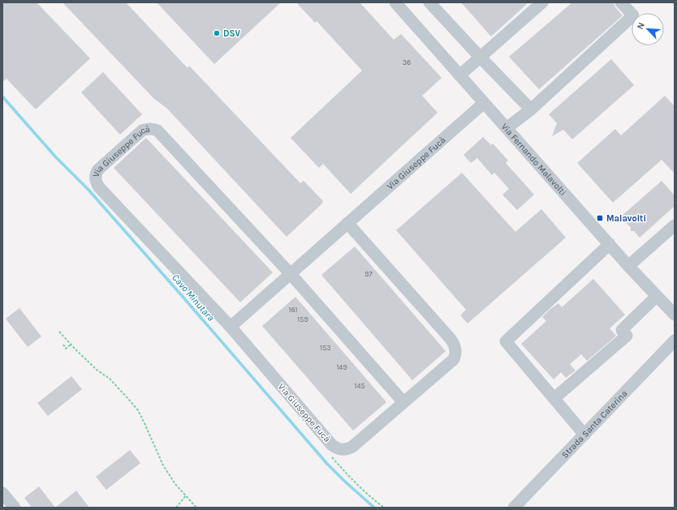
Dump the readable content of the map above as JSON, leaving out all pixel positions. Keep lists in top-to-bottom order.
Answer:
{
  "streets": {
    "street": ["Via Giuseppe Fucà", "Via Fernando Malavolti", "Strada Santa Caterina"]
  },
  "crossings": [
    ["Via Giuseppe Fucà", "Via Fernando Malavolti"]
  ],
  "water": ["Cavo Minutara"],
  "places": {
    "other": ["DSV"],
    "transit": ["Malavolti"]
  },
  "house_numbers": [
    "36",
    "97",
    "161",
    "159",
    "153",
    "149",
    "145"
  ],
  "north": "top left"
}
